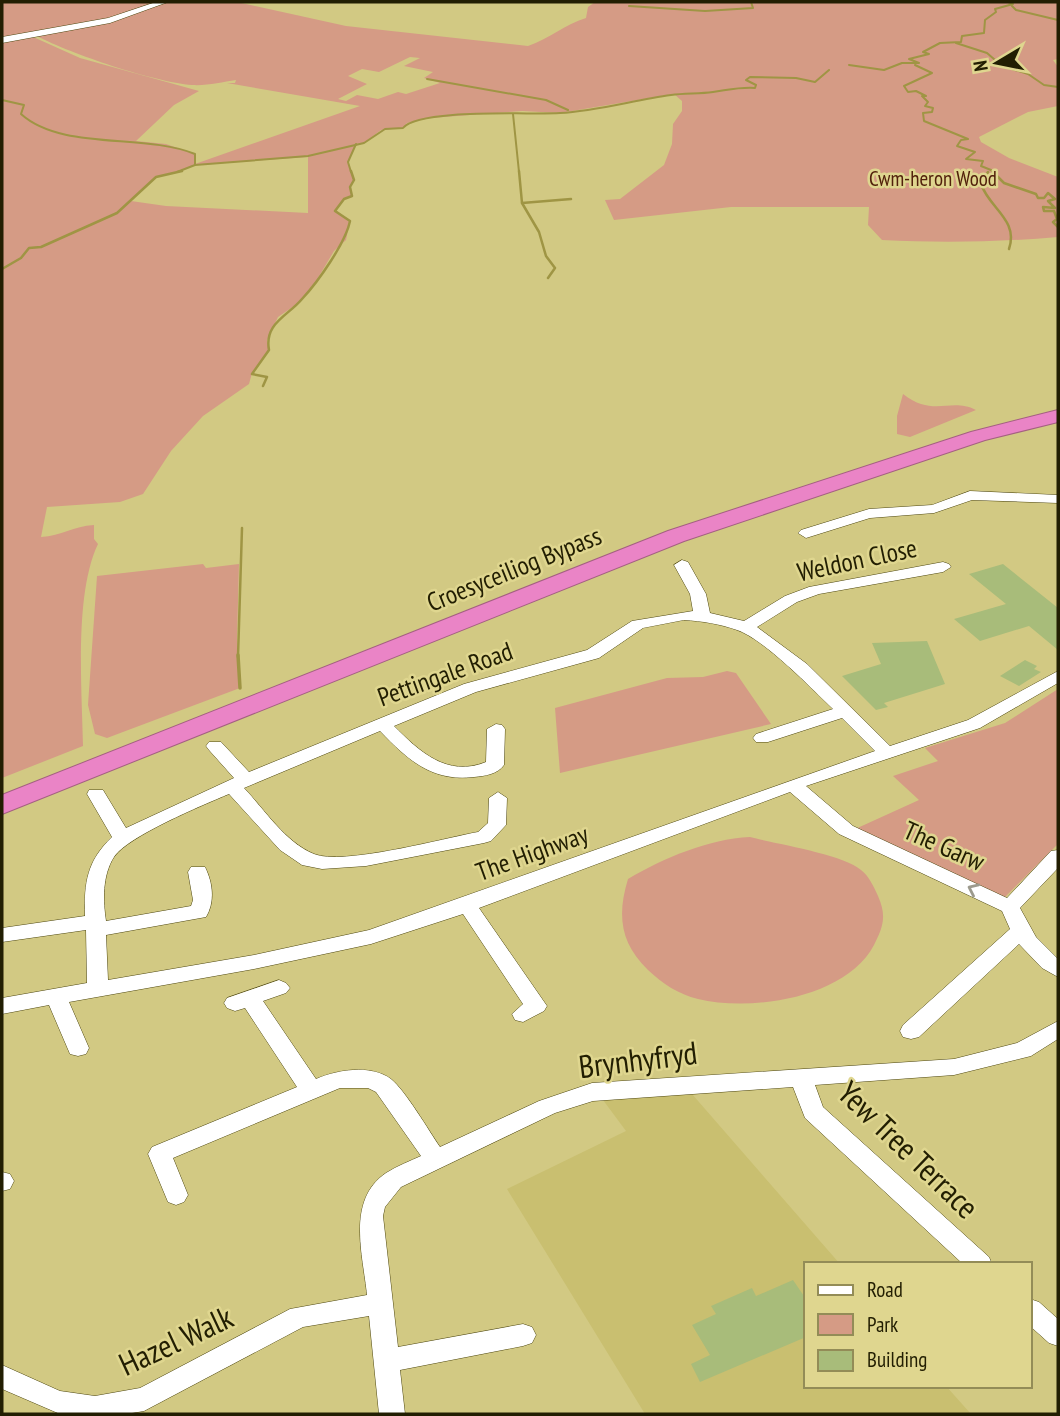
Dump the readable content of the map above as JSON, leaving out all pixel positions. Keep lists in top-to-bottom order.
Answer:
{
  "streets": {
    "highway": ["Croesyceiliog Bypass"],
    "street": [
      "Weldon Close",
      "Pettingale Road",
      "The Garw",
      "The Highway",
      "Brynhyfryd",
      "Yew Tree Terrace",
      "Hazel Walk"
    ]
  },
  "crossings": [
    ["Weldon Close", "Pettingale Road"],
    ["Pettingale Road", "The Highway"],
    ["The Garw", "The Highway"],
    ["Brynhyfryd", "Yew Tree Terrace"],
    ["Brynhyfryd", "Hazel Walk"]
  ],
  "one_way": ["The Garw"],
  "parks": ["Cwm-heron Wood"],
  "legend": ["Road", "Park", "Building"],
  "north": "left"
}
